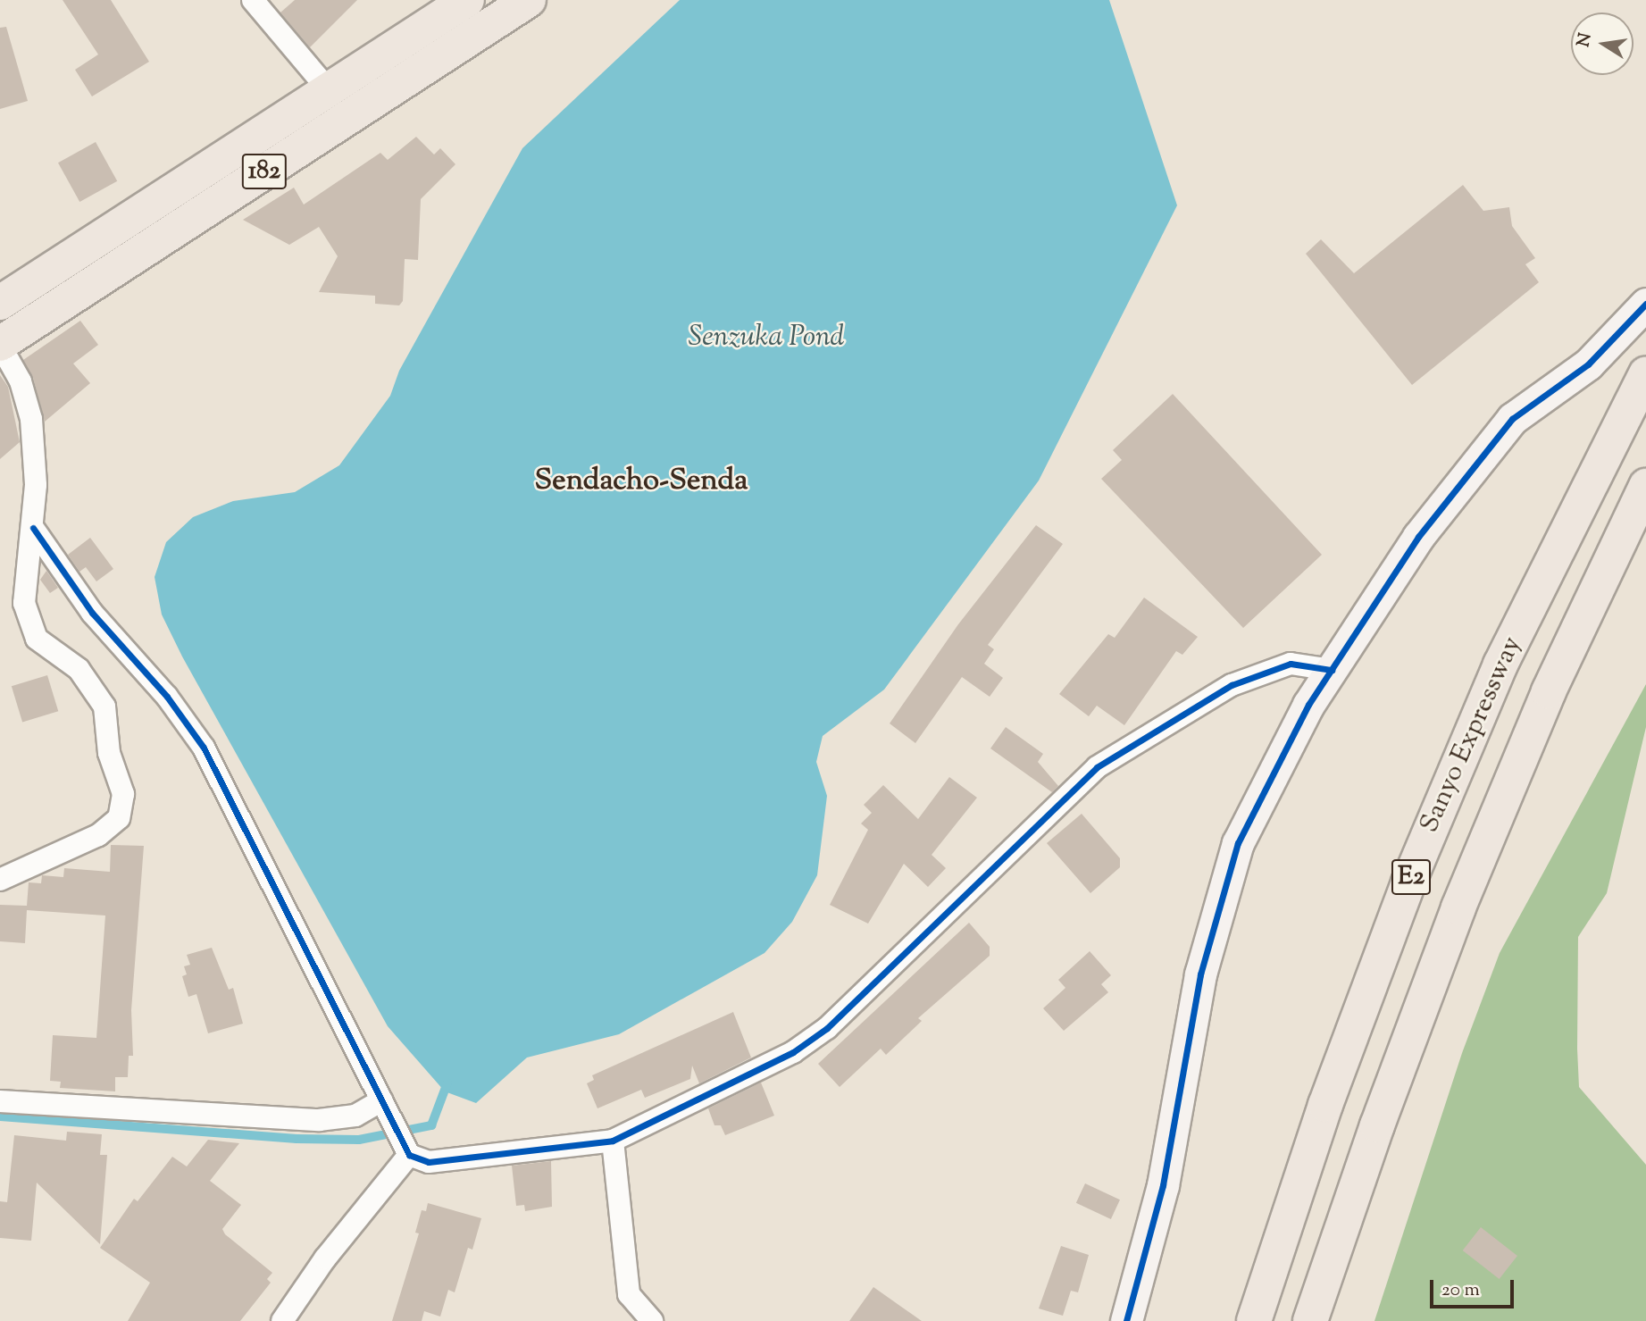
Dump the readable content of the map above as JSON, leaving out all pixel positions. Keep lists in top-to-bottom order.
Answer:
{
  "streets": {
    "highway": ["182", "Sanyo Expressway", "E2"]
  },
  "districts": ["Sendacho-Senda"],
  "water": ["Senzuka Pond"],
  "scale_bar": "20 m",
  "north": "left"
}
